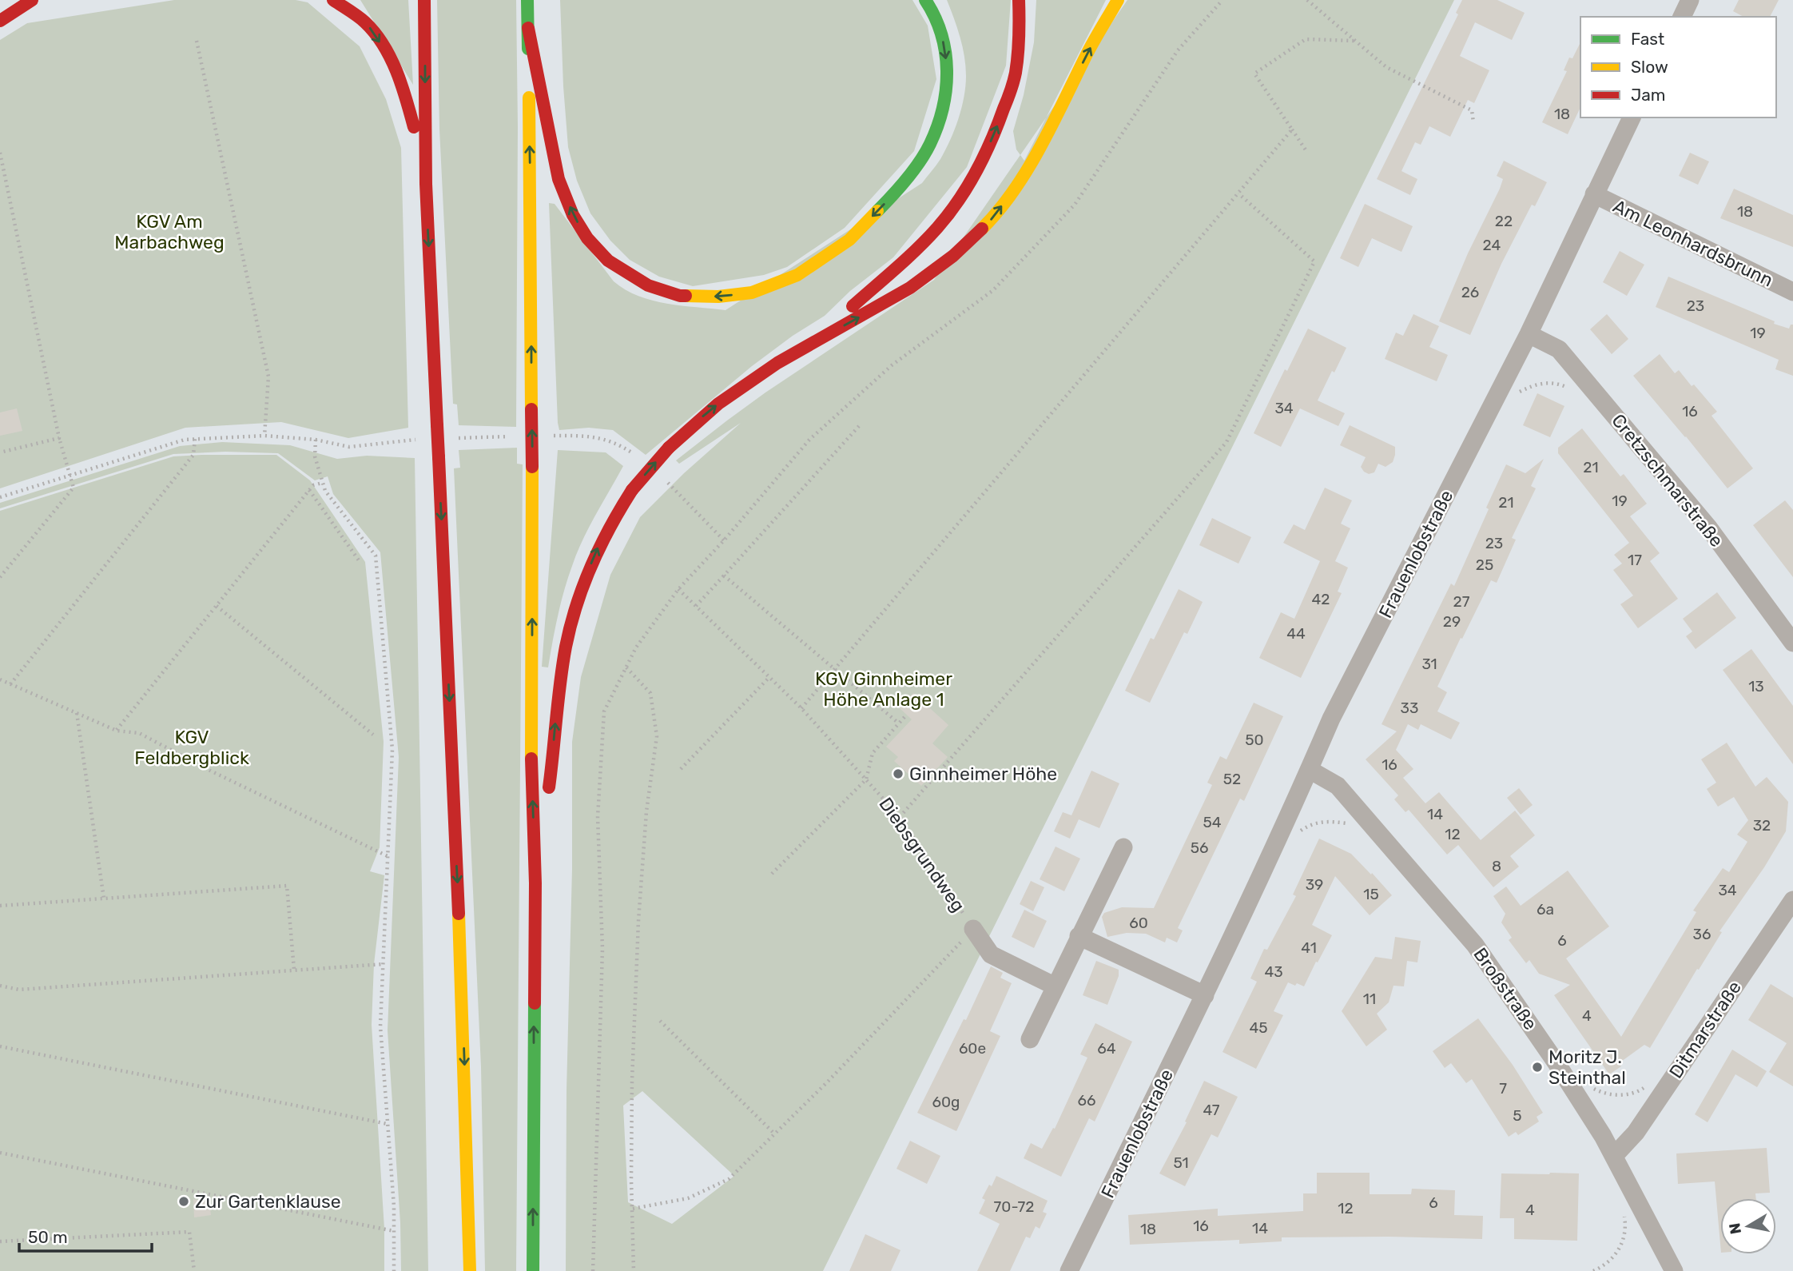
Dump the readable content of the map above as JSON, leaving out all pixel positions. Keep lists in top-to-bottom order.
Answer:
{
  "streets": {
    "street": [
      "Am Leonhardsbrunn",
      "Cretzschmarstraße",
      "Frauenlobstraße",
      "Diebsgrundweg",
      "Broßstraße",
      "Ditmarstraße"
    ]
  },
  "crossings": [
    ["Am Leonhardsbrunn", "Frauenlobstraße"],
    ["Cretzschmarstraße", "Frauenlobstraße"],
    ["Frauenlobstraße", "Broßstraße"],
    ["Broßstraße", "Ditmarstraße"]
  ],
  "parks": ["KGV Am Marbachweg", "KGV Ginnheimer Höhe Anlage 1", "KGV Feldbergblick"],
  "places": ["Ginnheimer Höhe", "Moritz J. Steinthal", "Zur Gartenklause"],
  "house_numbers": [
    "18",
    "18",
    "22",
    "24",
    "26",
    "23",
    "19",
    "34",
    "16",
    "21",
    "19",
    "21",
    "23",
    "17",
    "25",
    "42",
    "27",
    "29",
    "44",
    "31",
    "13",
    "33",
    "50",
    "16",
    "52",
    "14",
    "54",
    "32",
    "12",
    "56",
    "8",
    "39",
    "34",
    "15",
    "6a",
    "60",
    "36",
    "6",
    "41",
    "43",
    "11",
    "4",
    "45",
    "60e",
    "64",
    "7",
    "66",
    "60g",
    "47",
    "5",
    "51",
    "6",
    "70-72",
    "12",
    "4",
    "16",
    "14",
    "18"
  ],
  "legend": ["Fast", "Slow", "Jam"],
  "scale_bar": "50 m",
  "north": "left"
}
